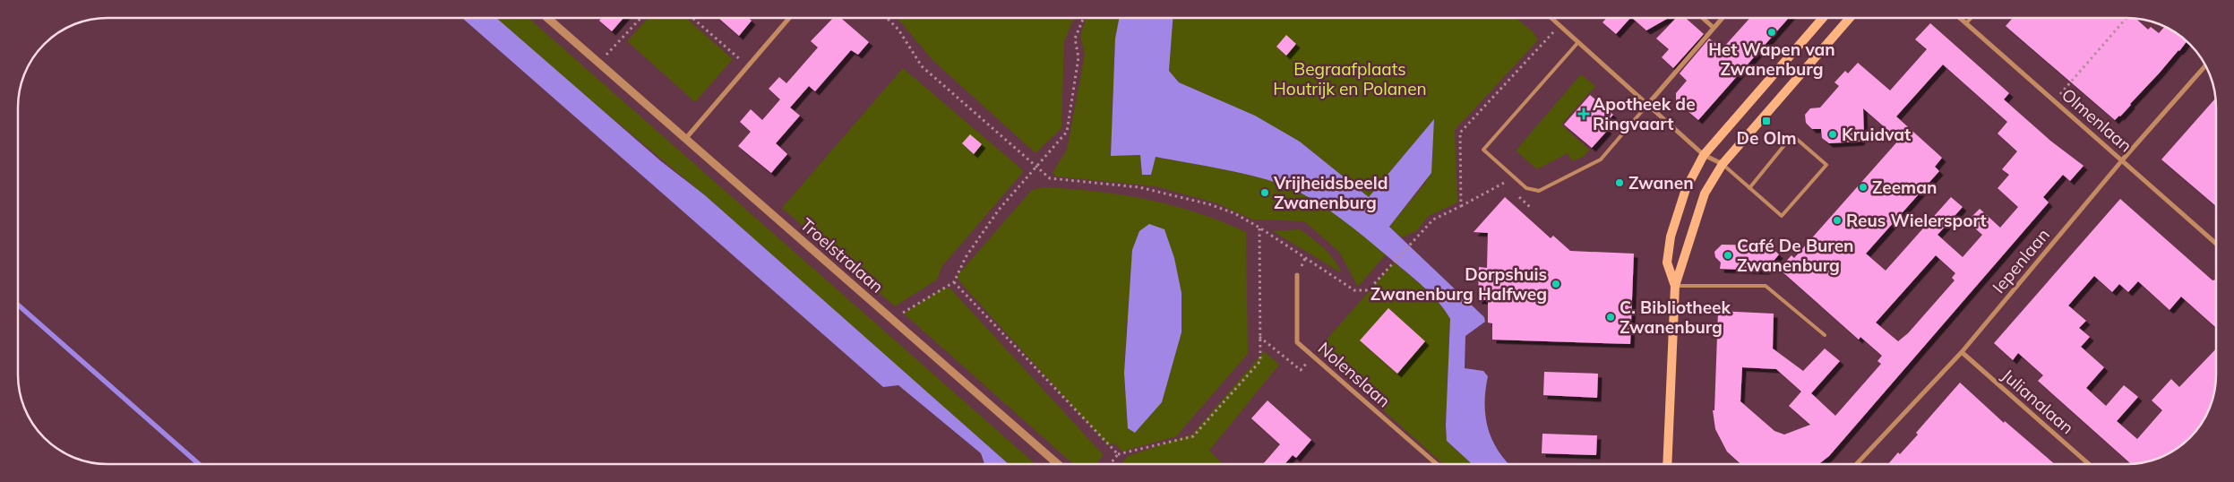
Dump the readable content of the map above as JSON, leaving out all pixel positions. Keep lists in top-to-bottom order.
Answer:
{
  "streets": {
    "street": [
      "Olmenlaan",
      "Troelstralaan",
      "Iepenlaan",
      "Nolenslaan",
      "Julianalaan"
    ]
  },
  "crossings": [
    ["Olmenlaan", "Iepenlaan"],
    ["Iepenlaan", "Julianalaan"]
  ],
  "parks": ["Begraafplaats Houtrijk en Polanen"],
  "places": {
    "other": [
      "Het Wapen van Zwanenburg",
      "Kruidvat",
      "Zwanen",
      "Zeeman",
      "Vrijheidsbeeld Zwanenburg",
      "Reus Wielersport",
      "Café De Buren Zwanenburg",
      "Dorpshuis Zwanenburg Halfweg",
      "C. Bibliotheek Zwanenburg"
    ],
    "health": ["Apotheek de Ringvaart"],
    "transit": ["De Olm"]
  }
}
